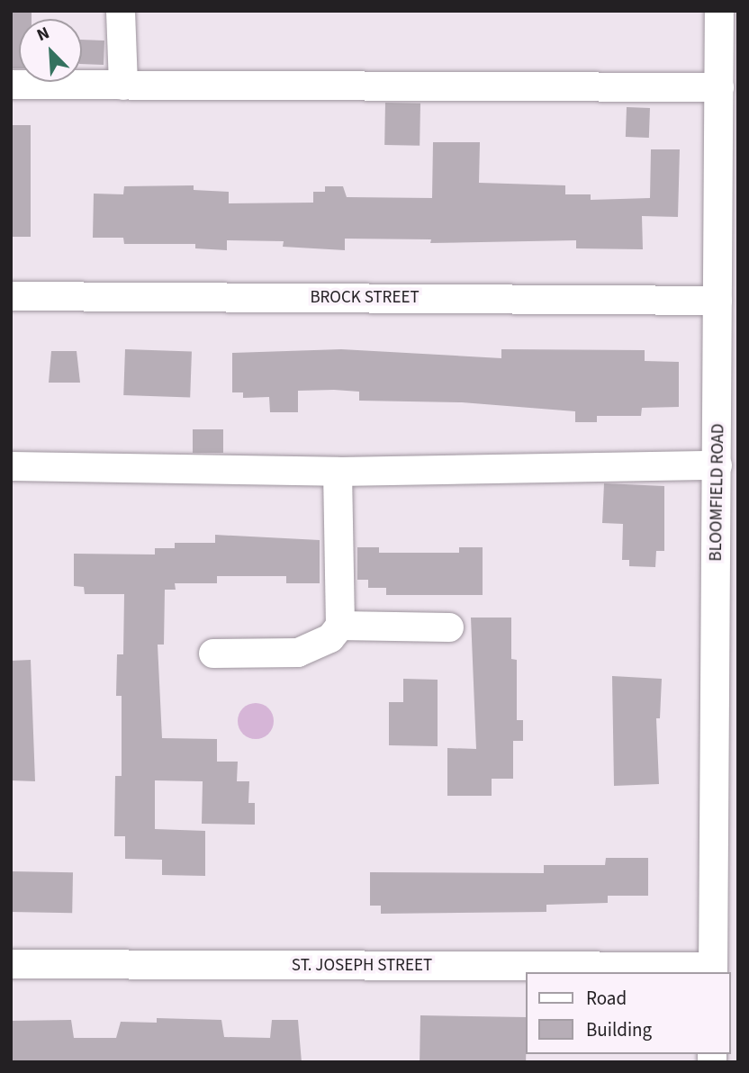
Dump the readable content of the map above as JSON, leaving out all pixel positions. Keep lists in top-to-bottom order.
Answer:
{
  "streets": {
    "street": ["BROCK STREET", "BLOOMFIELD ROAD", "ST. JOSEPH STREET"]
  },
  "crossings": [
    ["BROCK STREET", "BLOOMFIELD ROAD"],
    ["BLOOMFIELD ROAD", "ST. JOSEPH STREET"]
  ],
  "legend": ["Road", "Building"],
  "north": "top left"
}
